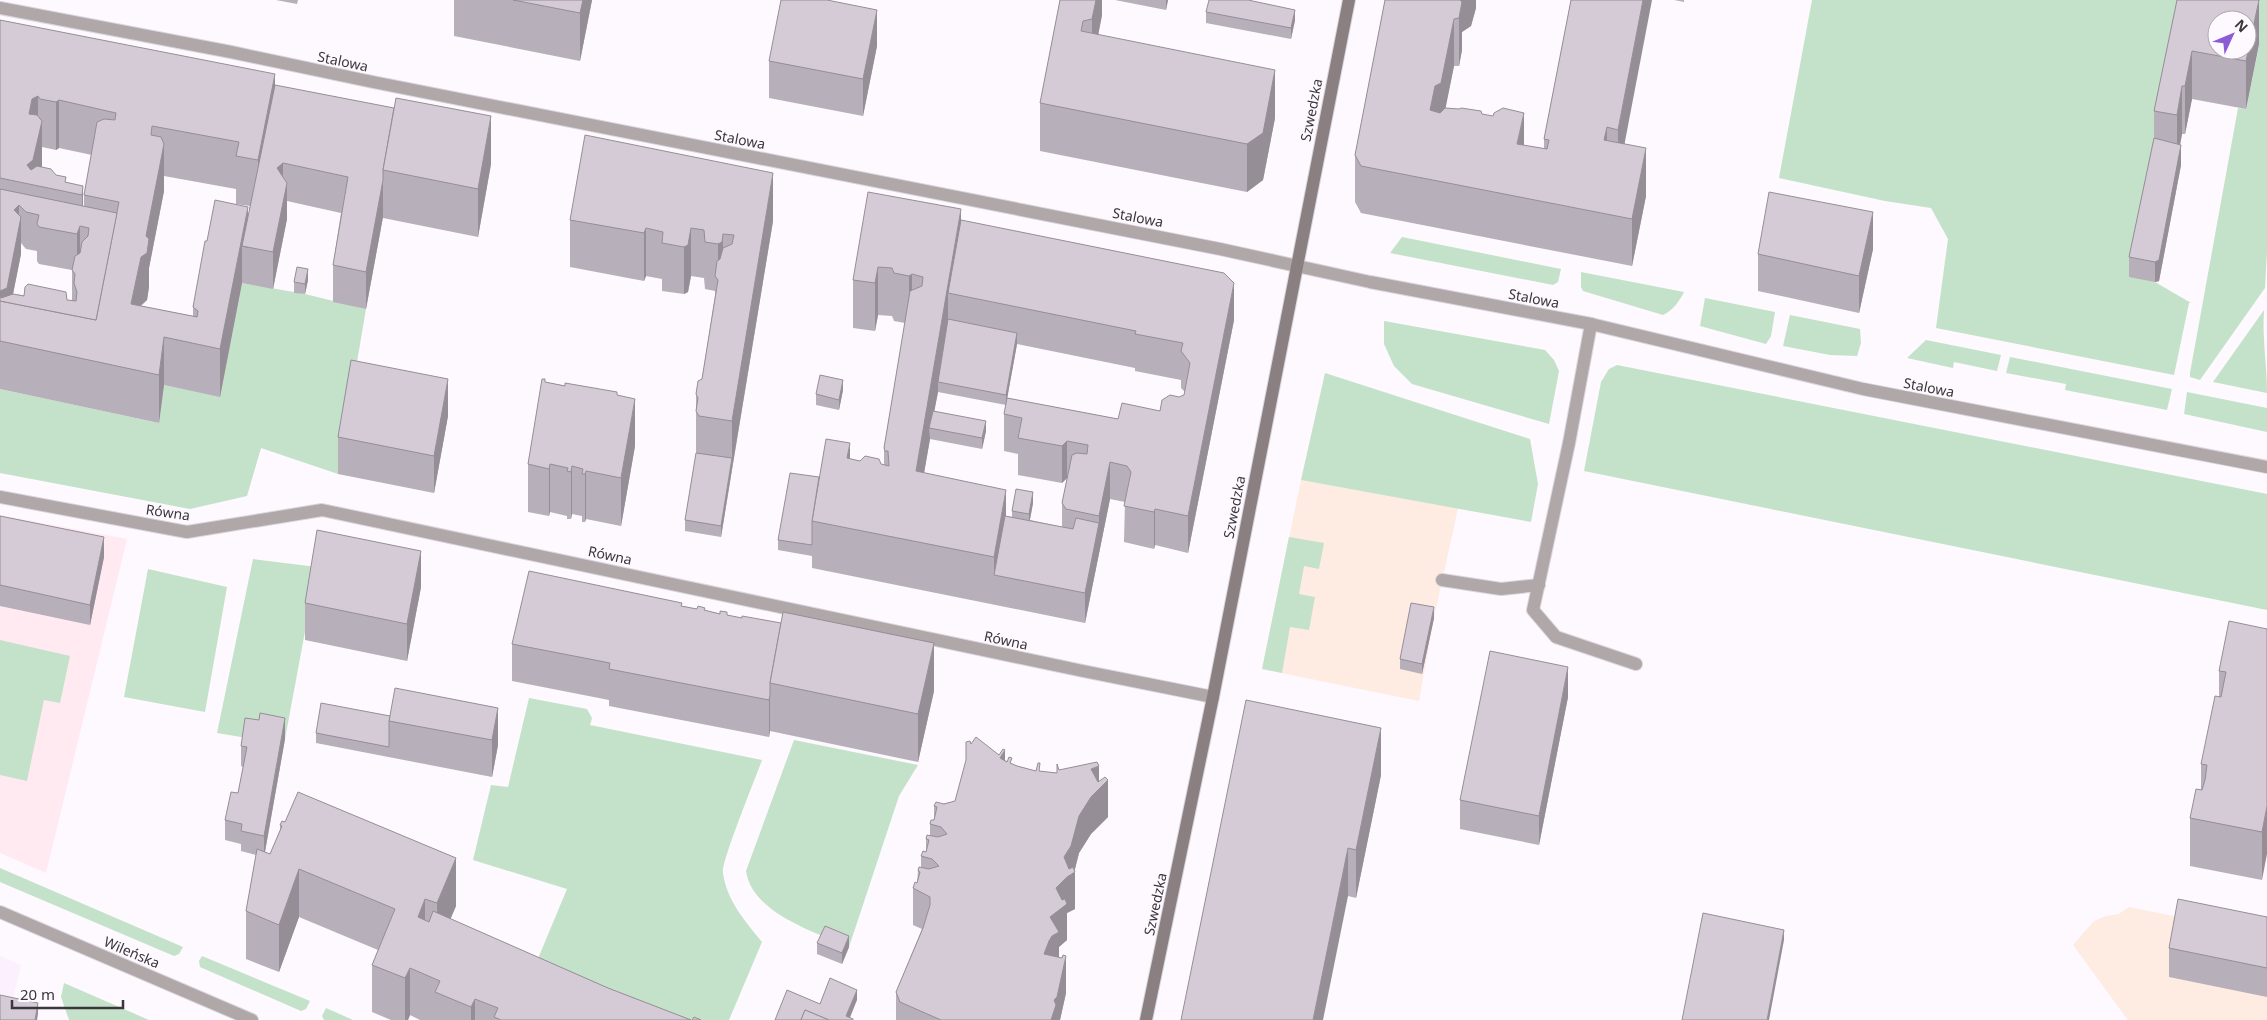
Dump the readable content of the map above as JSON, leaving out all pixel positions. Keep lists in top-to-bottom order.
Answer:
{
  "streets": {
    "street": [
      "Stalowa",
      "Szwedzka",
      "Równa",
      "Wileńska"
    ]
  },
  "crossings": [
    ["Stalowa", "Szwedzka"],
    ["Szwedzka", "Równa"]
  ],
  "scale_bar": "20 m",
  "north": "top right"
}
